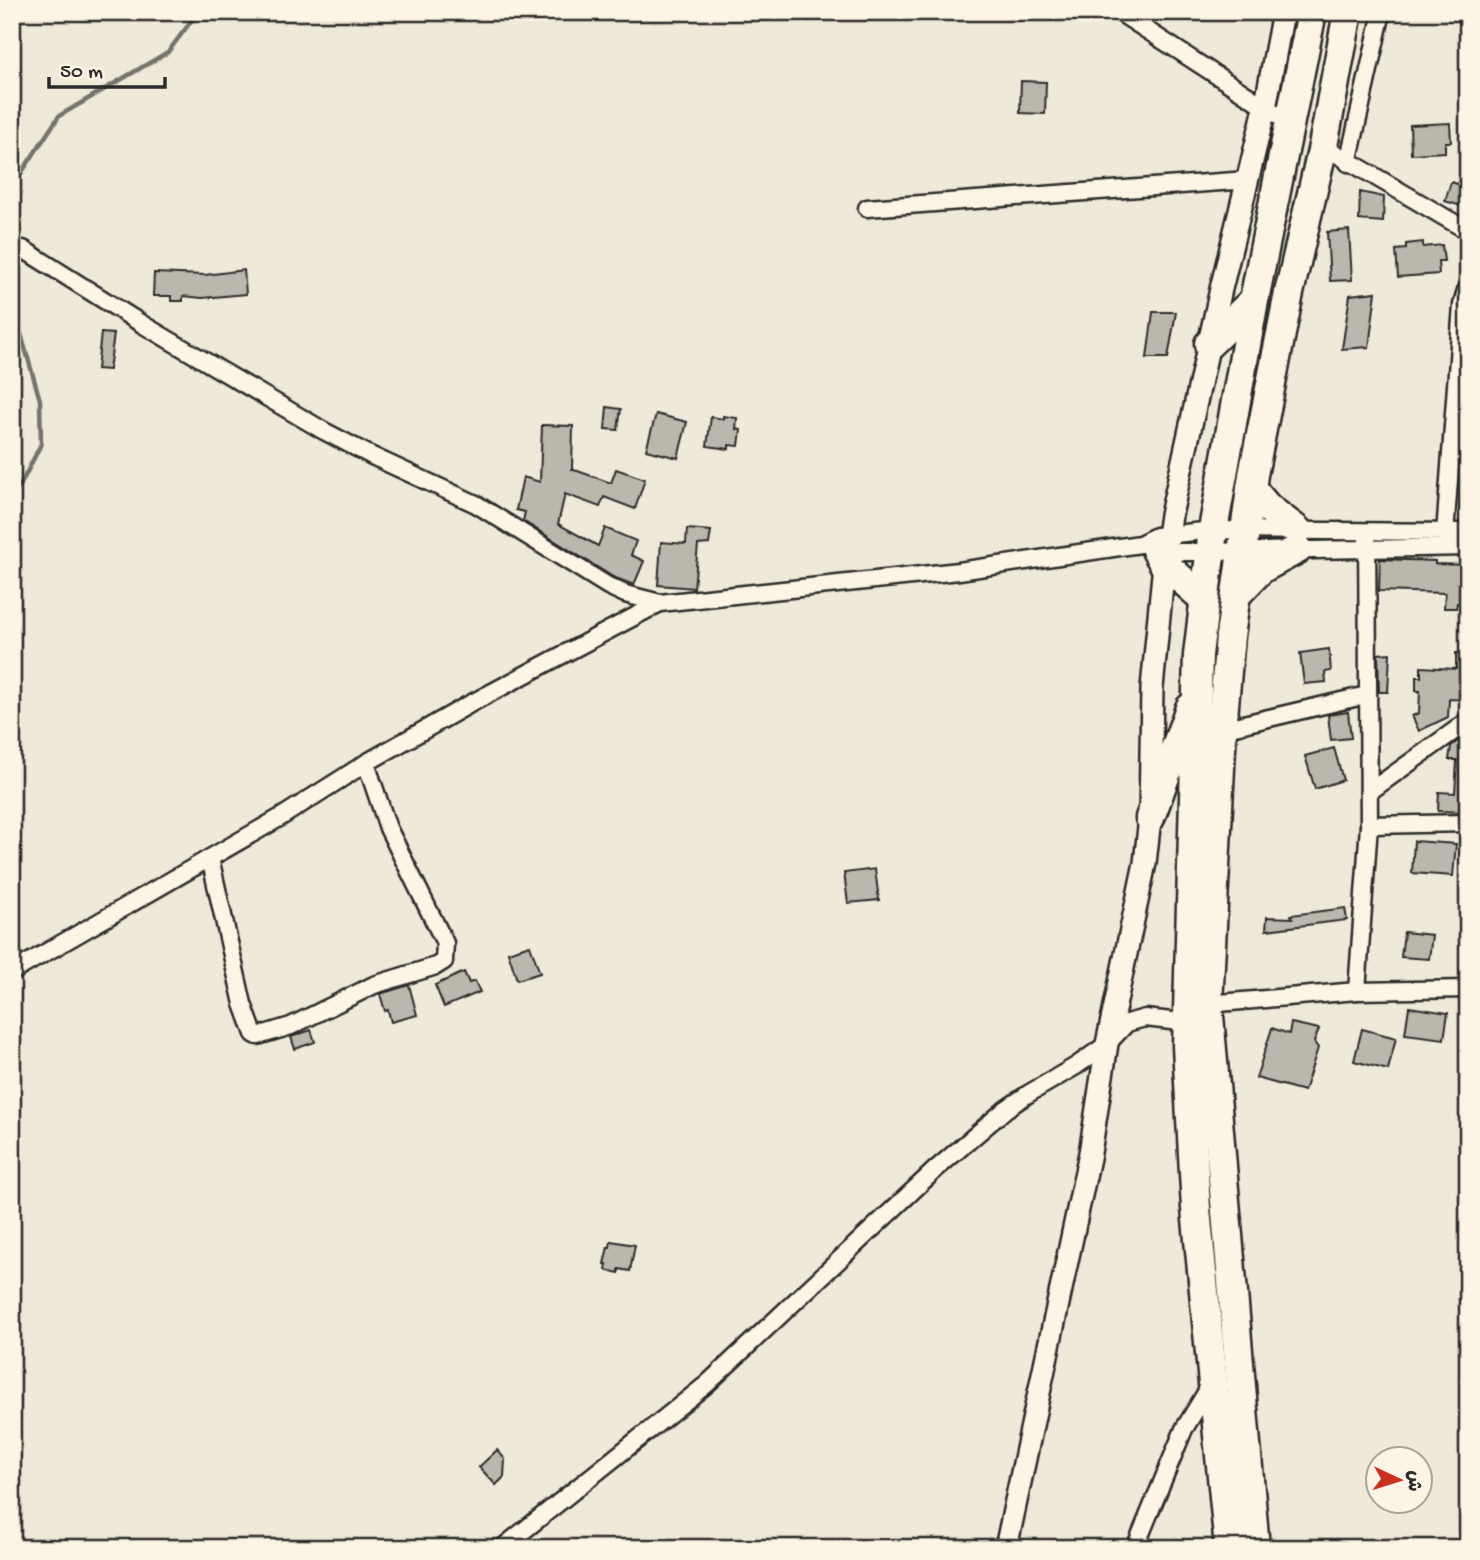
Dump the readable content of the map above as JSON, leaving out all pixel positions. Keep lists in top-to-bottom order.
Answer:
{
  "scale_bar": "50 m",
  "north": "right"
}
